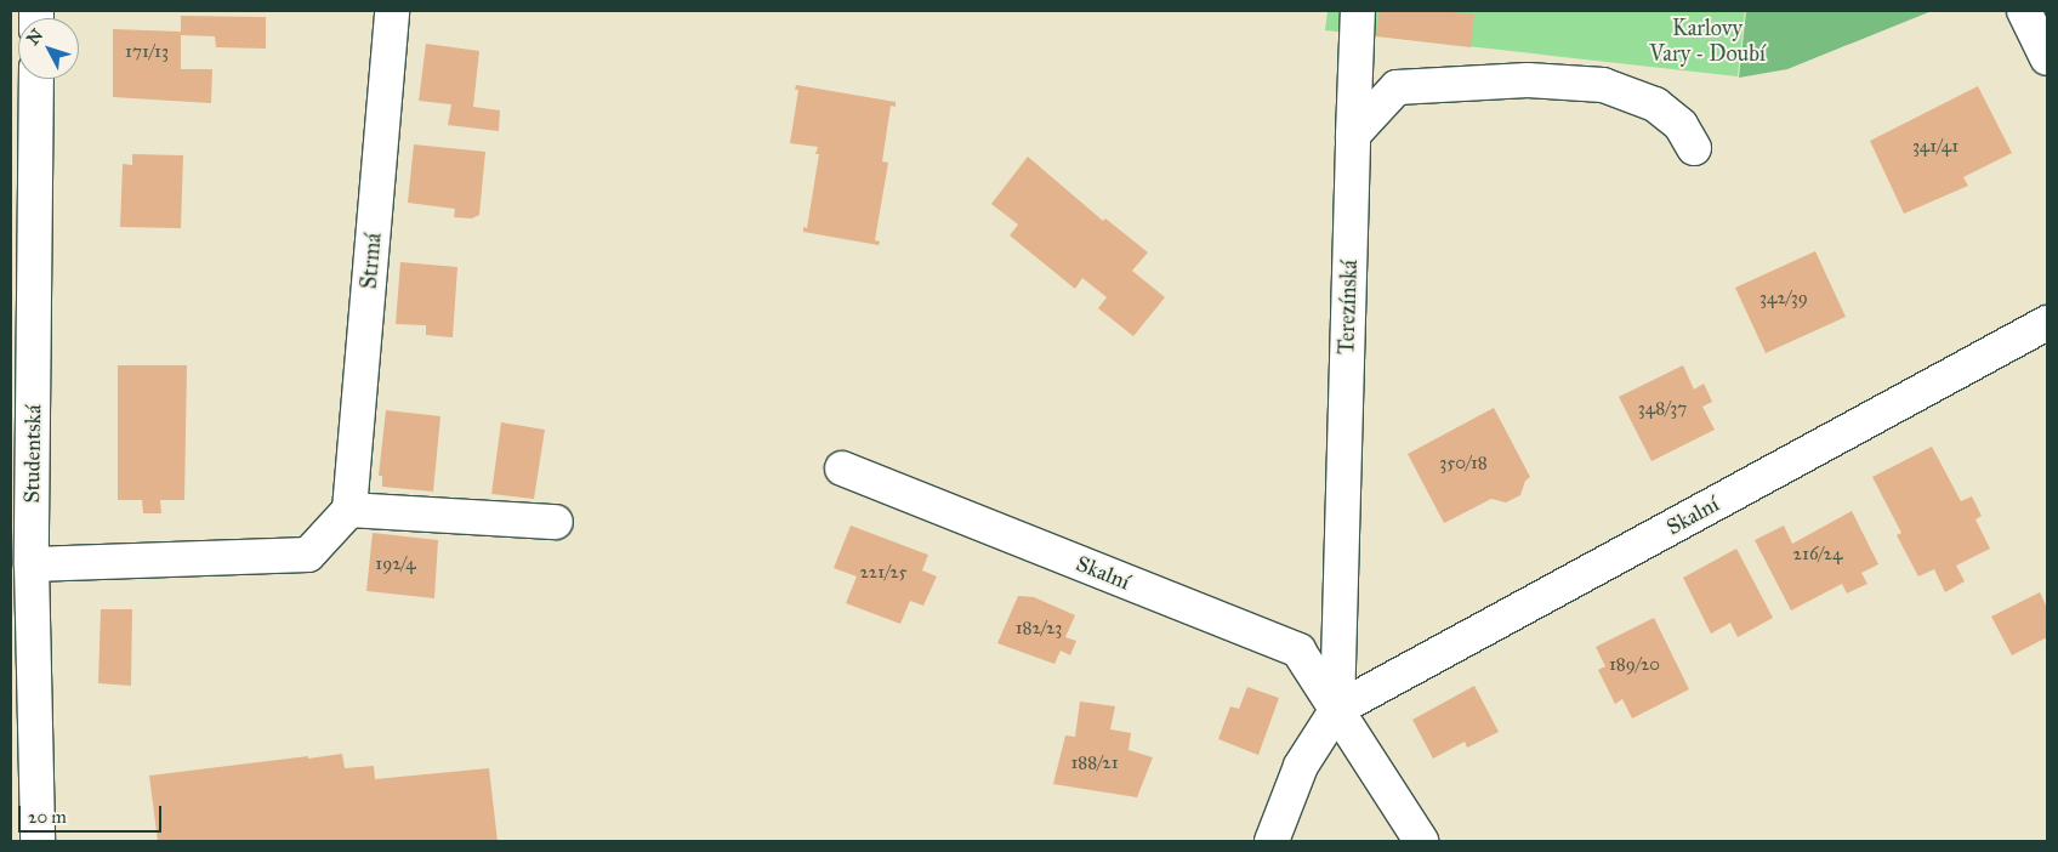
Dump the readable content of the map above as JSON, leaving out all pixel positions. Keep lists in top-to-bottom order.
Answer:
{
  "streets": {
    "street": [
      "Strmá",
      "Terezínská",
      "Studentská",
      "Skalní"
    ]
  },
  "crossings": [
    ["Terezínská", "Skalní"]
  ],
  "parks": ["Karlovy Vary - Doubí"],
  "house_numbers": [
    "171/13",
    "341/41",
    "342/39",
    "348/37",
    "350/18",
    "216/24",
    "192/4",
    "221/25",
    "182/23",
    "189/20",
    "188/21"
  ],
  "scale_bar": "20 m",
  "north": "top left"
}
